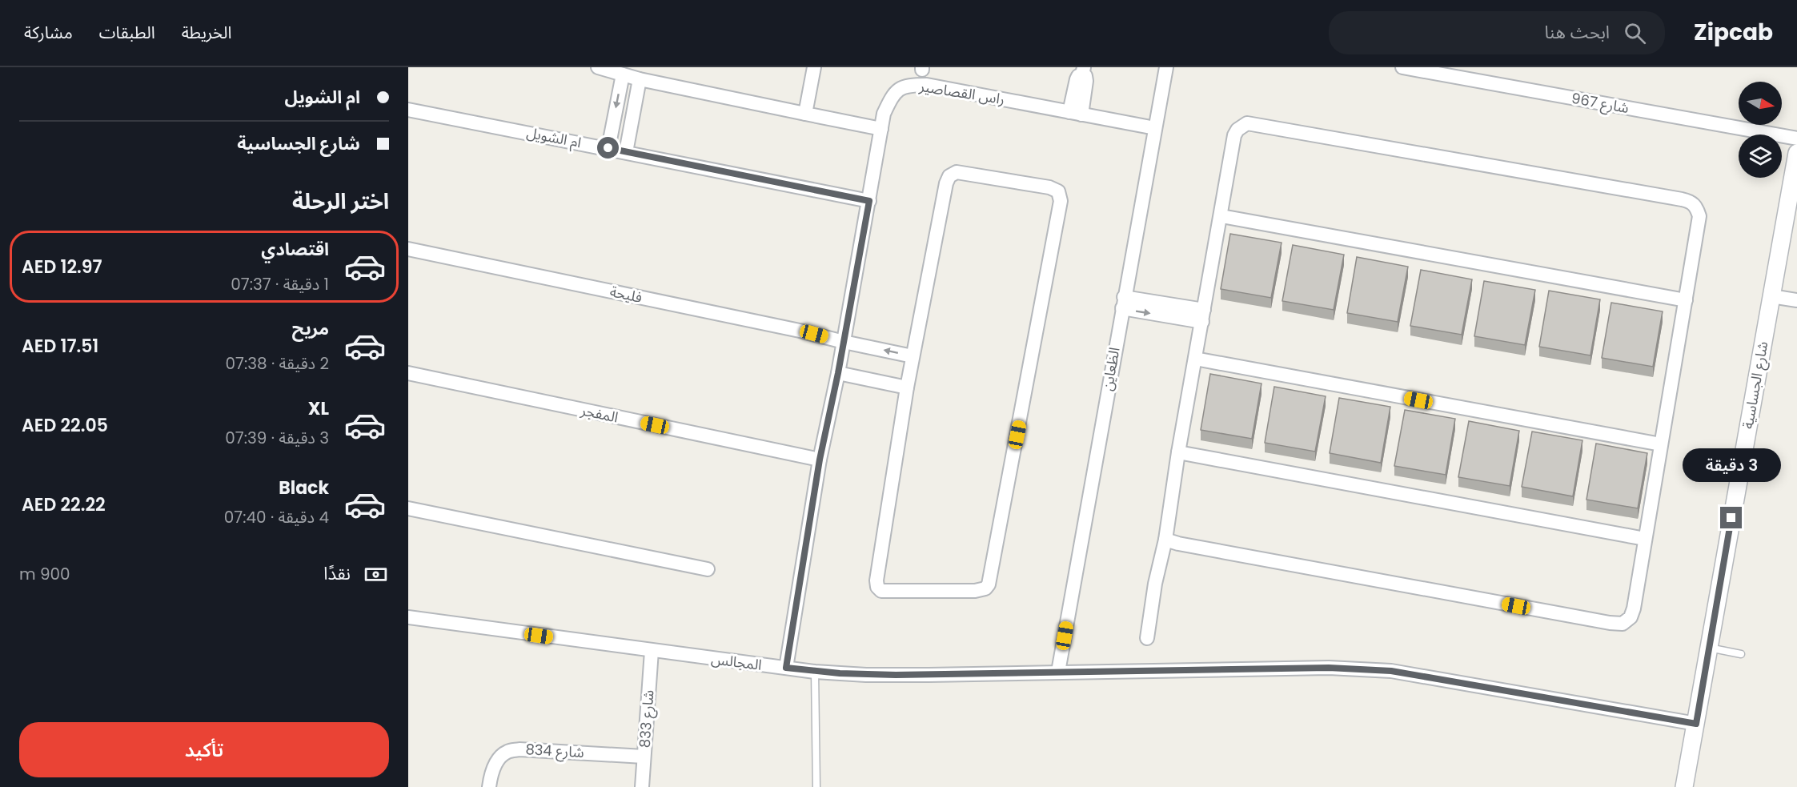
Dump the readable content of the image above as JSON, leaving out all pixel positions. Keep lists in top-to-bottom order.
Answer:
{
  "streets": {
    "street": [
      "راس القصاصير",
      "شارع 967",
      "ام الشويل",
      "فليحة",
      "الظعاين",
      "شارع الجساسية",
      "المفجر",
      "المجالس",
      "شارع 833",
      "شارع 834"
    ]
  },
  "crossings": [
    ["راس القصاصير", "ام الشويل"],
    ["راس القصاصير", "فليحة"],
    ["راس القصاصير", "الظعاين"],
    ["راس القصاصير", "المفجر"],
    ["راس القصاصير", "المجالس"],
    ["الظعاين", "المجالس"],
    ["شارع الجساسية", "المجالس"],
    ["المجالس", "شارع 833"],
    ["شارع 833", "شارع 834"]
  ],
  "north": "right",
  "page": {
    "header": "Zipcab",
    "search": "ابحث هنا",
    "nav": ["الخريطة", "الطبقات", "مشاركة"],
    "banner": ["ام الشويل", "شارع الجساسية"],
    "heading": "اختر الرحلة",
    "list": [
      {
        "name": "اقتصادي",
        "note": "1 دقيقة · 07:37",
        "value": "AED 12.97"
      },
      {
        "name": "مريح",
        "note": "2 دقيقة · 07:38",
        "value": "AED 17.51"
      },
      {
        "name": "XL",
        "note": "3 دقيقة · 07:39",
        "value": "AED 22.05"
      },
      {
        "name": "Black",
        "note": "4 دقيقة · 07:40",
        "value": "AED 22.22"
      }
    ],
    "bubble": "3 دقيقة",
    "pay": ["نقدًا", "900 m"],
    "buttons": "تأكيد"
  }
}
